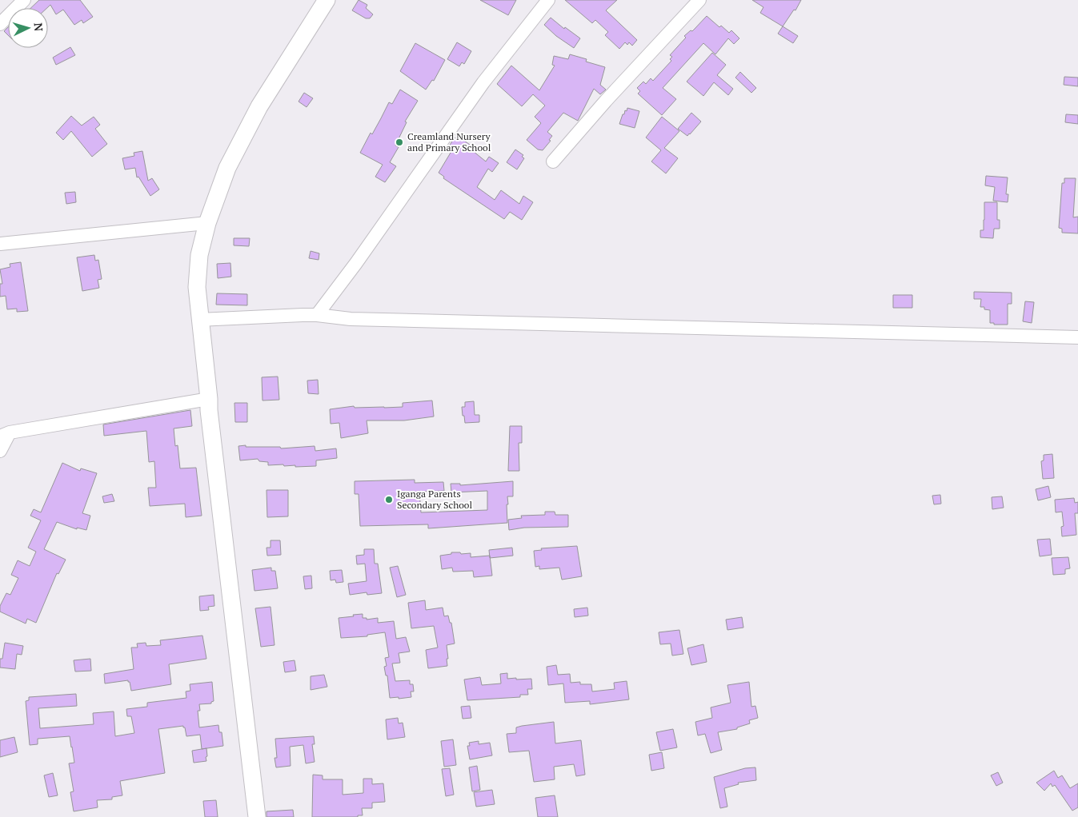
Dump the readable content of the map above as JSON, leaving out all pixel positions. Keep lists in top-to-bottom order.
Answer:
{
  "places": ["Creamland Nursery and Primary School", "Iganga Parents Secondary School"],
  "north": "right"
}
